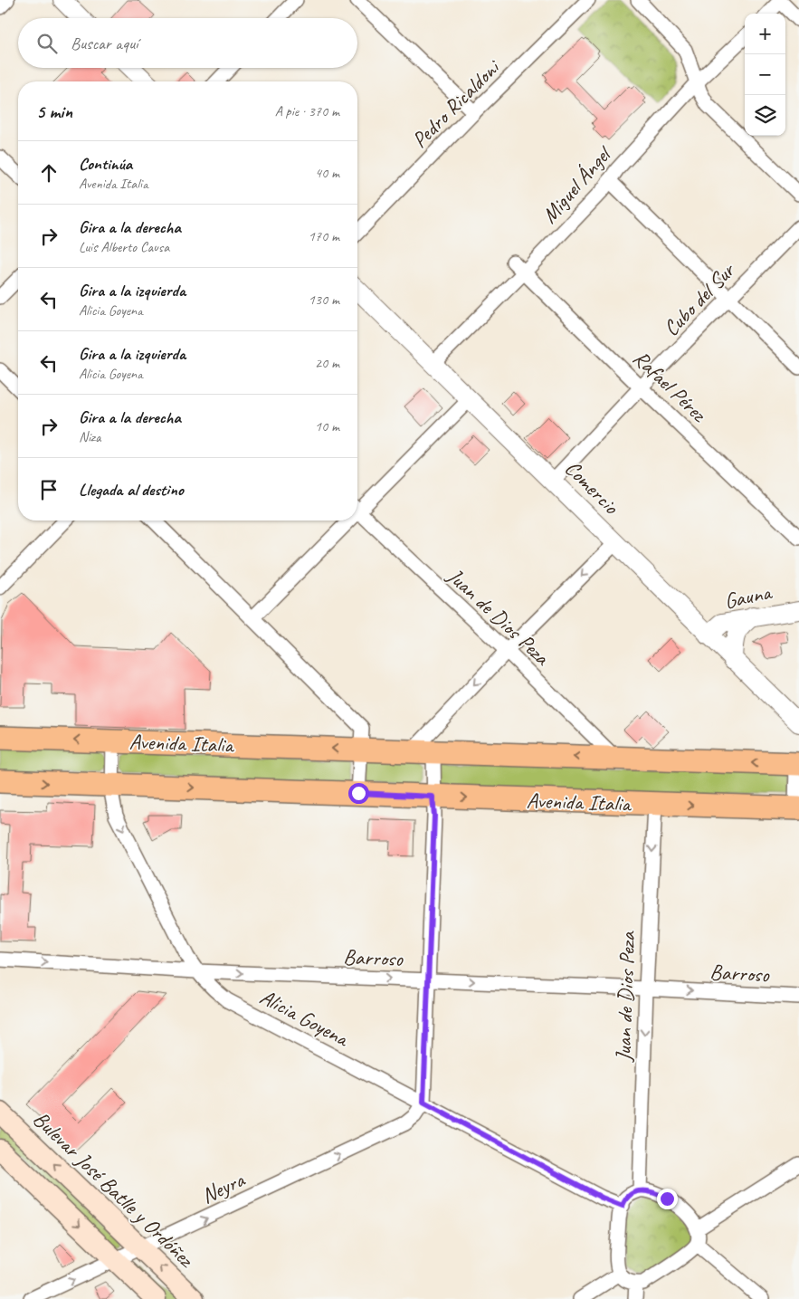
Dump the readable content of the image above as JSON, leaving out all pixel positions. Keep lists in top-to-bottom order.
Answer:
{
  "streets": {
    "main road": ["Avenida Italia", "Bulevar José Batlle y Ordóñez"],
    "street": [
      "Pedro Ricaldoni",
      "Miguel Ángel",
      "Cubo del Sur",
      "Rafael Pérez",
      "Comercio",
      "Gauna",
      "Juan de Dios Peza",
      "Barroso",
      "Alicia Goyena",
      "Neyra"
    ]
  },
  "crossings": [
    ["Miguel Ángel", "Rafael Pérez"],
    ["Miguel Ángel", "Comercio"],
    ["Cubo del Sur", "Rafael Pérez"],
    ["Cubo del Sur", "Comercio"],
    ["Comercio", "Gauna"],
    ["Juan de Dios Peza", "Avenida Italia"],
    ["Juan de Dios Peza", "Barroso"],
    ["Juan de Dios Peza", "Alicia Goyena"],
    ["Avenida Italia", "Alicia Goyena"],
    ["Barroso", "Alicia Goyena"],
    ["Alicia Goyena", "Neyra"],
    ["Neyra", "Bulevar José Batlle y Ordóñez"]
  ],
  "one_way": ["Juan de Dios Peza", "Barroso", "Neyra"],
  "page": {
    "map_buttons": ["+", "−"],
    "search": "Buscar aquí",
    "heading": ["5 min", "A pie · 370 m"],
    "list": [
      ["Continúa", "Avenida Italia", "40 m"],
      ["Gira a la derecha", "Luis Alberto Causa", "170 m"],
      ["Gira a la izquierda", "Alicia Goyena", "130 m"],
      ["Gira a la izquierda", "Alicia Goyena", "20 m"],
      ["Gira a la derecha", "Niza", "10 m"],
      "Llegada al destino"
    ]
  }
}
